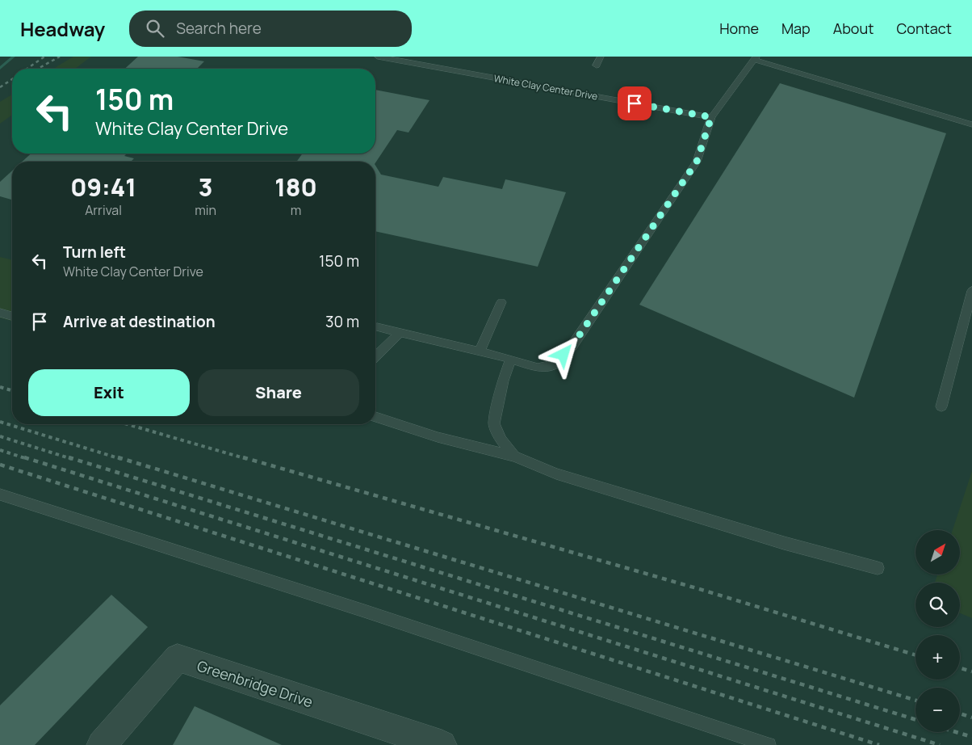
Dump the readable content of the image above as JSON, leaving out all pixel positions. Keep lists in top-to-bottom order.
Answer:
{
  "streets": {
    "street": ["Greenbridge Drive"],
    "lane": ["White Clay Center Drive"]
  },
  "north": "top right",
  "page": {
    "header": "Headway",
    "search": "Search here",
    "nav": [
      "Home",
      "Map",
      "About",
      "Contact"
    ],
    "turn": ["150 m", "White Clay Center Drive"],
    "eta": [
      "09:41",
      "Arrival",
      "3",
      "min",
      "180",
      "m"
    ],
    "list": [
      {
        "name": "Turn left",
        "note": "White Clay Center Drive",
        "value": "150 m"
      },
      {
        "name": "Arrive at destination",
        "value": "30 m"
      }
    ],
    "buttons": ["Exit", "Share"],
    "map_buttons": ["+", "−"]
  }
}
